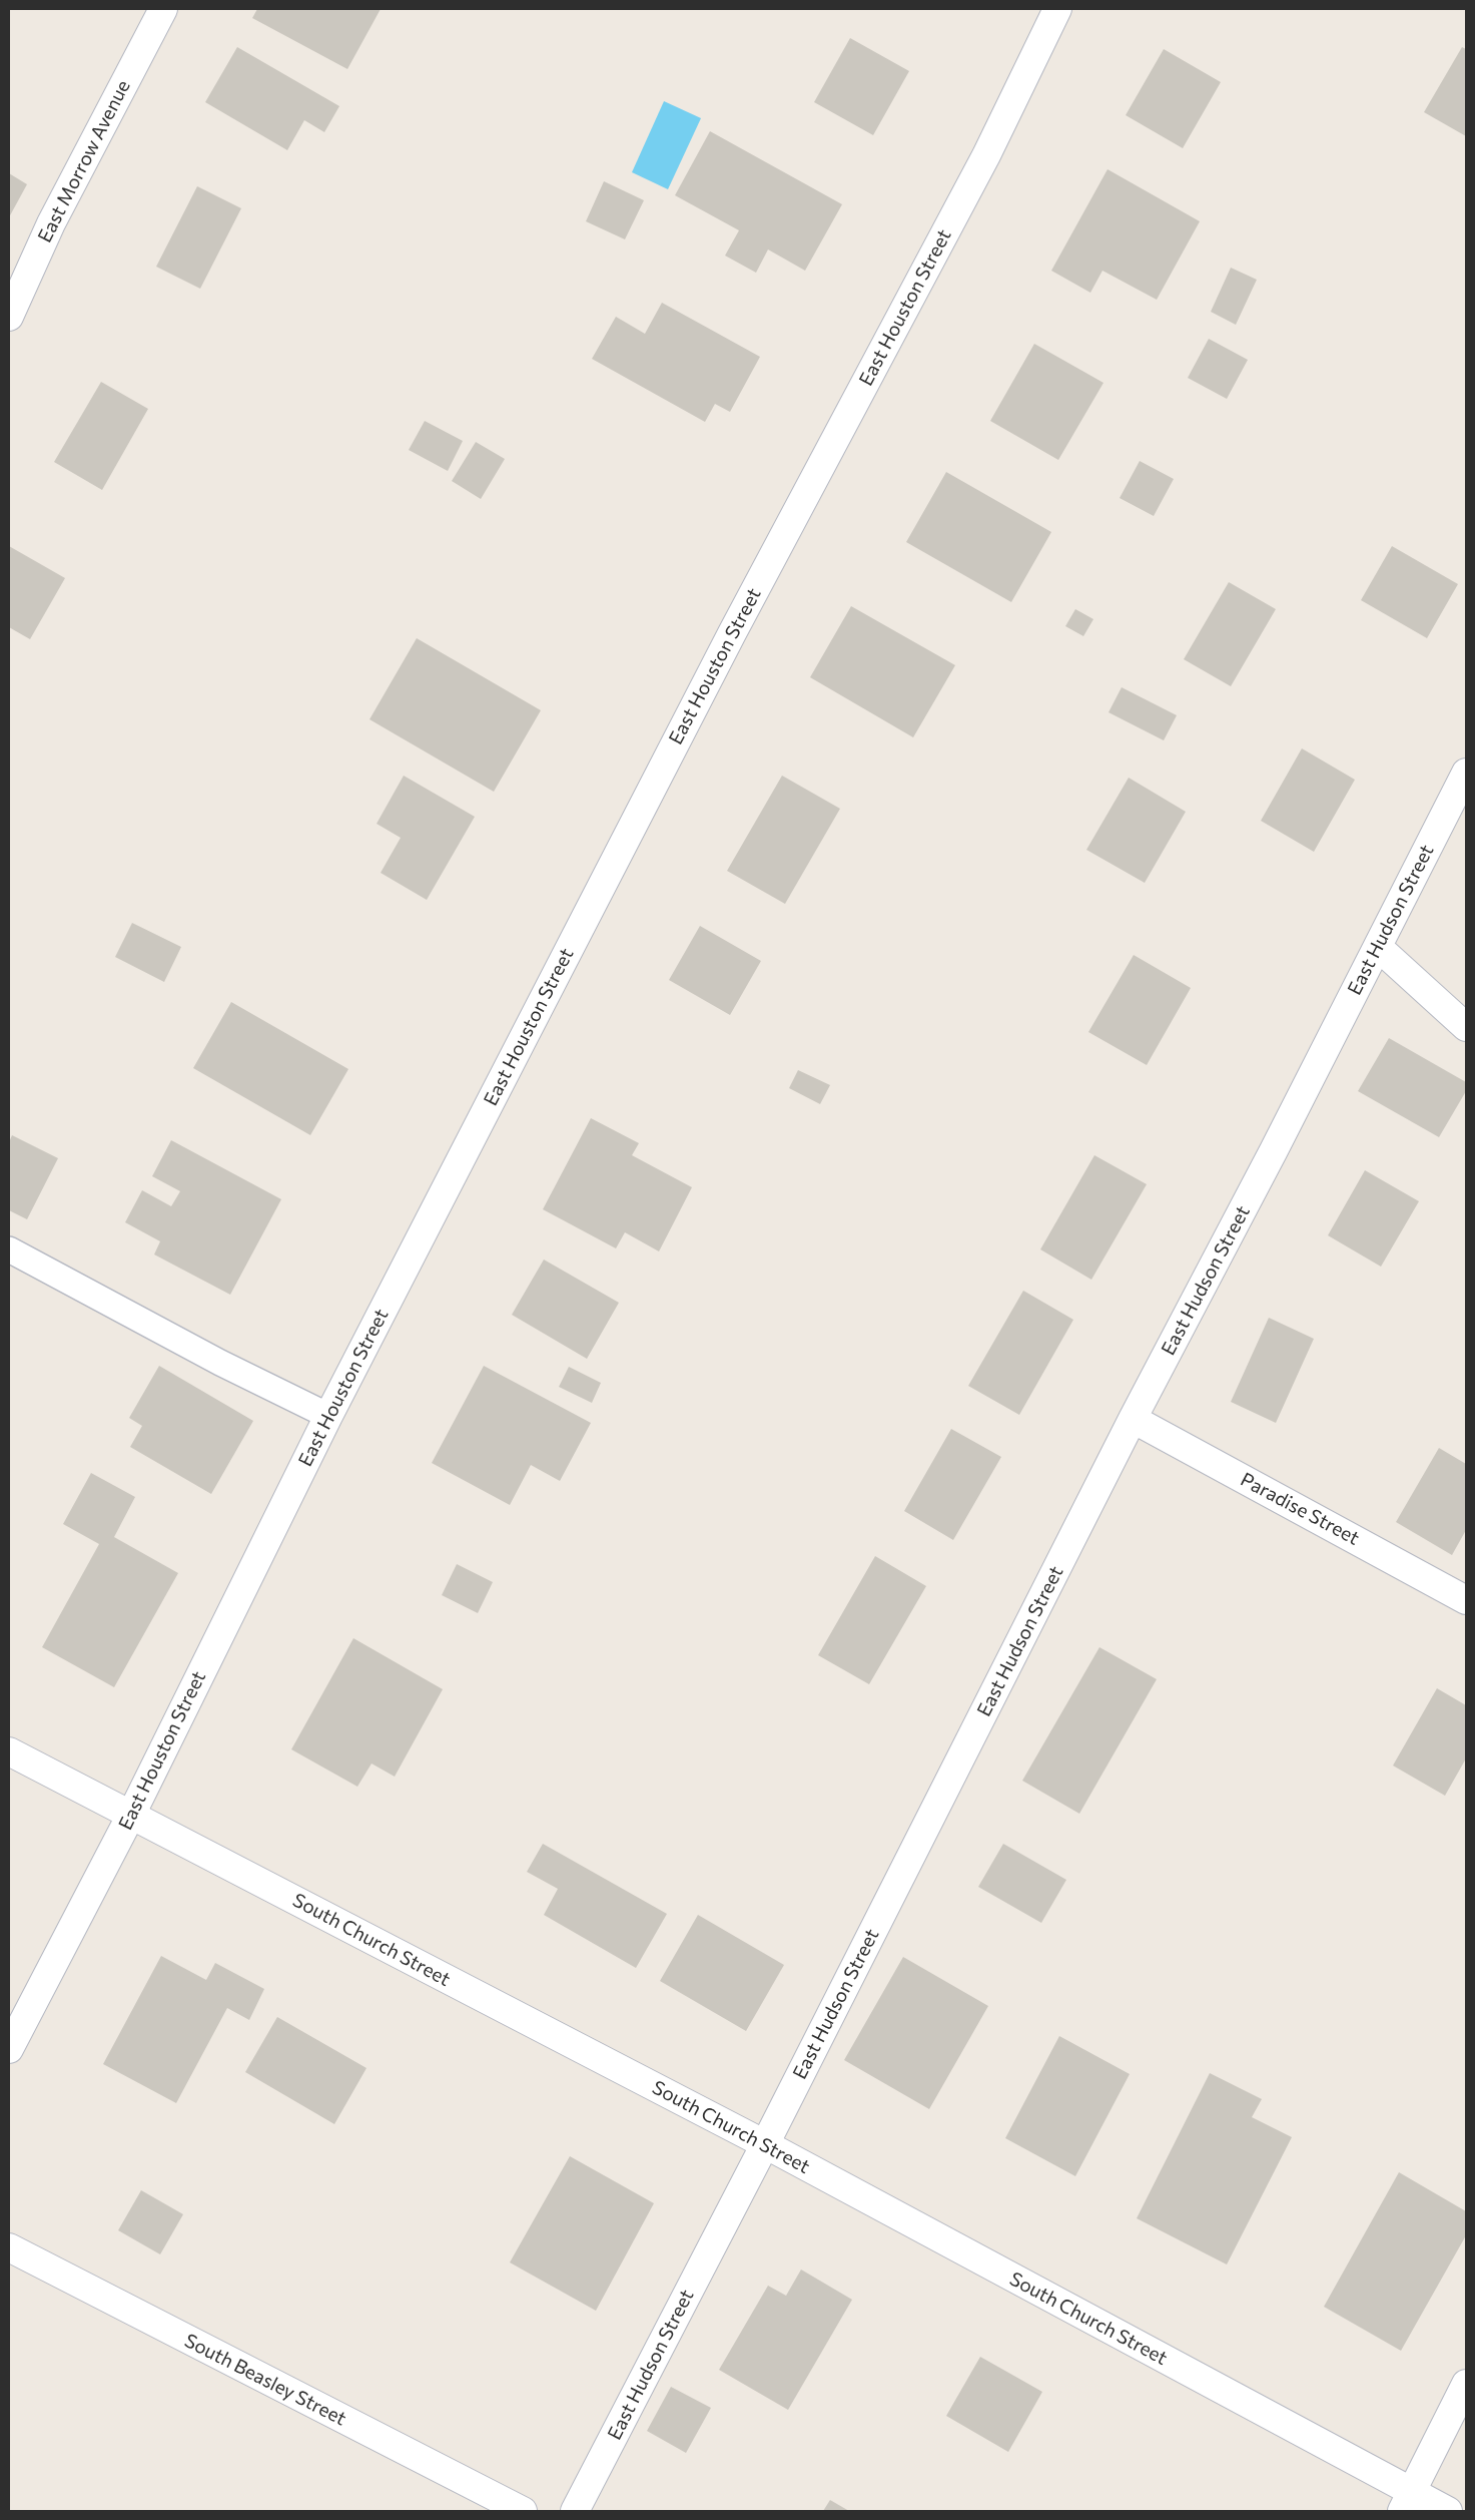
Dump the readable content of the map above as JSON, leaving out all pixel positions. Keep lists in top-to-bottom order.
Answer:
{
  "streets": {
    "street": [
      "East Morrow Avenue",
      "East Houston Street",
      "East Hudson Street",
      "Paradise Street",
      "South Church Street",
      "South Beasley Street"
    ]
  },
  "crossings": [
    ["East Houston Street", "South Church Street"],
    ["East Hudson Street", "Paradise Street"],
    ["East Hudson Street", "South Church Street"]
  ]
}
